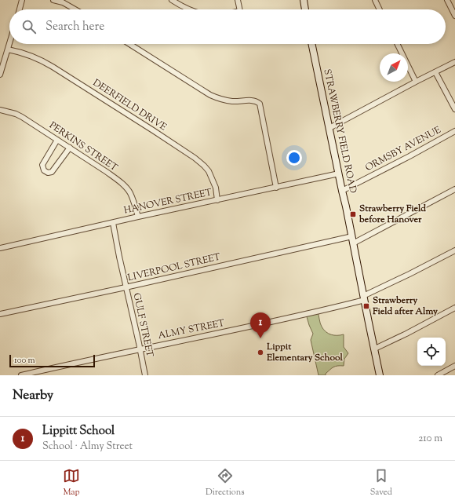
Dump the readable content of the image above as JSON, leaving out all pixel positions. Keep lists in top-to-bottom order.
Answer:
{
  "streets": {
    "street": [
      "DEERFIELD DRIVE",
      "STRAWBERRY FIELD ROAD",
      "PERKINS STREET",
      "ORMSBY AVENUE",
      "HANOVER STREET",
      "LIVERPOOL STREET",
      "GULF STREET",
      "ALMY STREET"
    ]
  },
  "crossings": [
    ["DEERFIELD DRIVE", "HANOVER STREET"],
    ["STRAWBERRY FIELD ROAD", "ORMSBY AVENUE"],
    ["STRAWBERRY FIELD ROAD", "HANOVER STREET"],
    ["STRAWBERRY FIELD ROAD", "LIVERPOOL STREET"],
    ["STRAWBERRY FIELD ROAD", "ALMY STREET"],
    ["PERKINS STREET", "HANOVER STREET"],
    ["HANOVER STREET", "GULF STREET"],
    ["LIVERPOOL STREET", "GULF STREET"],
    ["GULF STREET", "ALMY STREET"]
  ],
  "places": {
    "transit": ["Strawberry Field before Hanover", "Strawberry Field after Almy"],
    "other": ["Lippit Elementary School"]
  },
  "scale_bar": "100 m",
  "north": "top right",
  "page": {
    "search": "Search here",
    "pins": "1",
    "scale": "100 m",
    "heading": "Nearby",
    "list": [
      {
        "mark": "1",
        "name": "Lippitt School",
        "note": "School · Almy Street",
        "value": "210 m"
      }
    ],
    "nav": ["Map", "Directions", "Saved"]
  }
}
